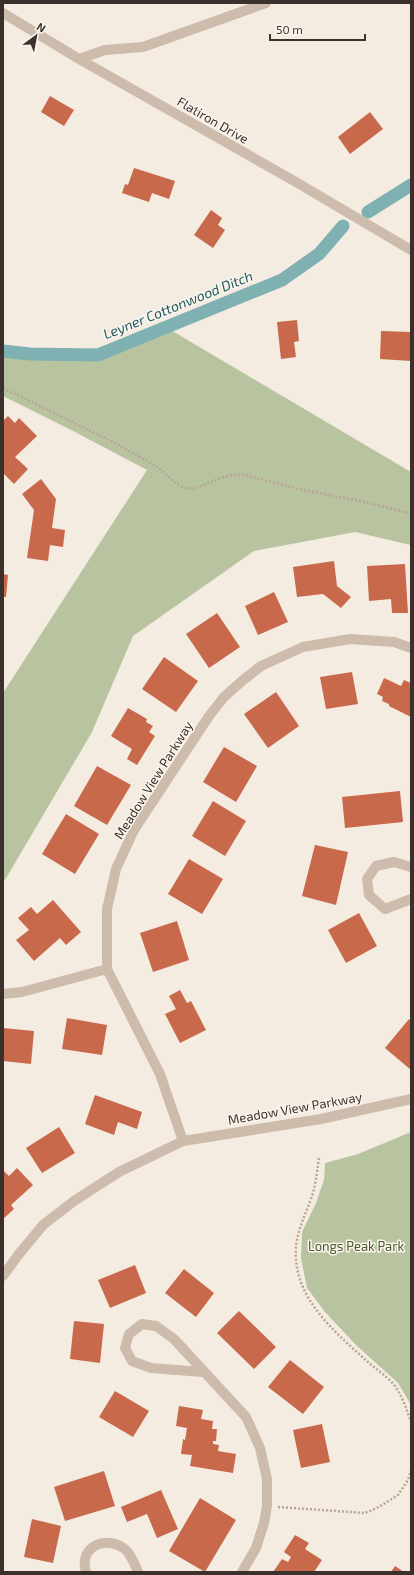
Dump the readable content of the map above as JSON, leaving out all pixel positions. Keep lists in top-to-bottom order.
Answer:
{
  "streets": {
    "street": ["Flatiron Drive", "Meadow View Parkway"]
  },
  "water": ["Leyner Cottonwood Ditch"],
  "parks": ["Longs Peak Park"],
  "scale_bar": "50 m",
  "north": "top right"
}
